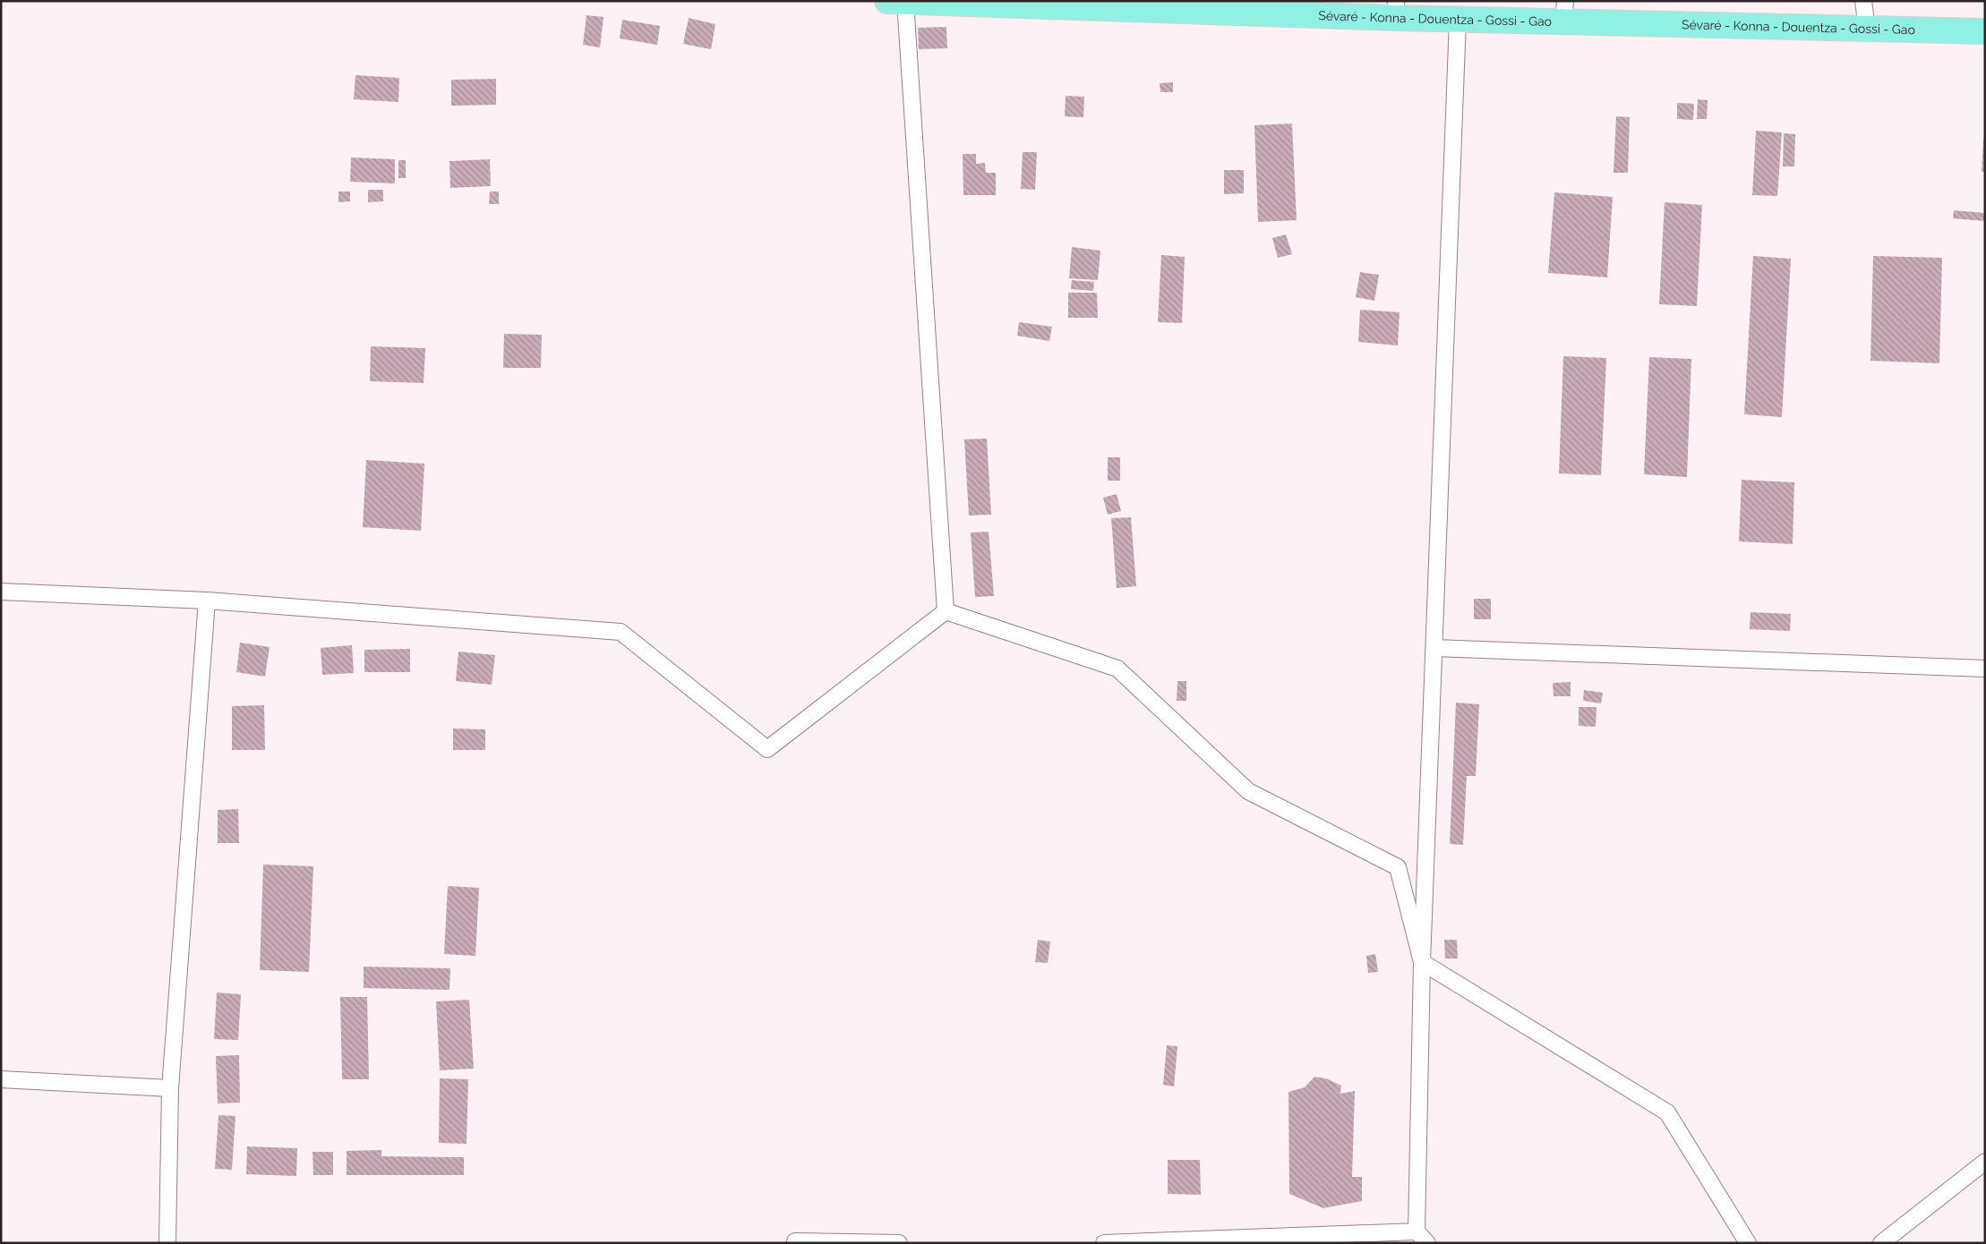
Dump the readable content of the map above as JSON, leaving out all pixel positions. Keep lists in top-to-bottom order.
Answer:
{
  "streets": {
    "main road": ["Sévaré - Konna - Douentza - Gossi - Gao"]
  }
}
